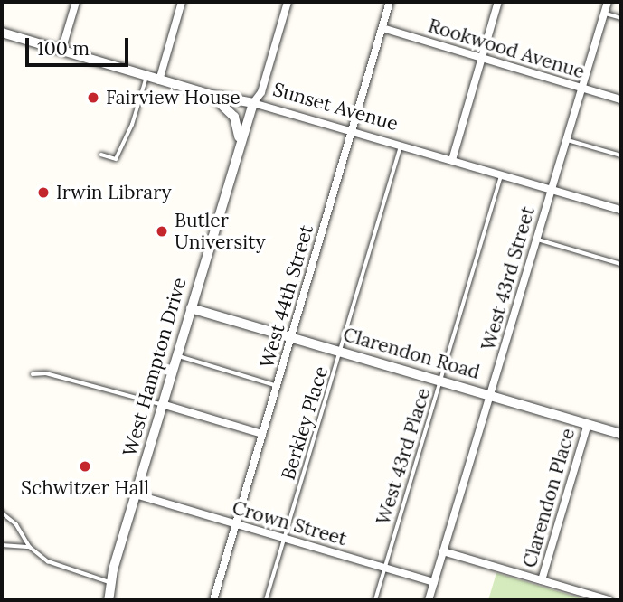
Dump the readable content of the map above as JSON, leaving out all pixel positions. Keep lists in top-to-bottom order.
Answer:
{
  "streets": {
    "street": [
      "Rookwood Avenue",
      "Sunset Avenue",
      "West 43rd Street",
      "West 44th Street",
      "Clarendon Road",
      "West Hampton Drive",
      "Clarendon Place",
      "Crown Street"
    ],
    "lane": ["Berkley Place", "West 43rd Place"]
  },
  "crossings": [
    ["Rookwood Avenue", "West 43rd Street"],
    ["Rookwood Avenue", "West 44th Street"],
    ["Sunset Avenue", "West 43rd Street"],
    ["Sunset Avenue", "West 44th Street"],
    ["Sunset Avenue", "West Hampton Drive"],
    ["Sunset Avenue", "Berkley Place"],
    ["Sunset Avenue", "West 43rd Place"],
    ["West 43rd Street", "Clarendon Road"],
    ["West 43rd Street", "Crown Street"],
    ["West 44th Street", "Clarendon Road"],
    ["West 44th Street", "Crown Street"],
    ["Clarendon Road", "West Hampton Drive"],
    ["Clarendon Road", "Berkley Place"],
    ["Clarendon Road", "West 43rd Place"],
    ["Clarendon Road", "Clarendon Place"],
    ["West Hampton Drive", "Crown Street"],
    ["Berkley Place", "Crown Street"],
    ["West 43rd Place", "Crown Street"]
  ],
  "places": [
    "Fairview House",
    "Irwin Library",
    "Butler University",
    "Schwitzer Hall"
  ],
  "scale_bar": "100 m"
}
